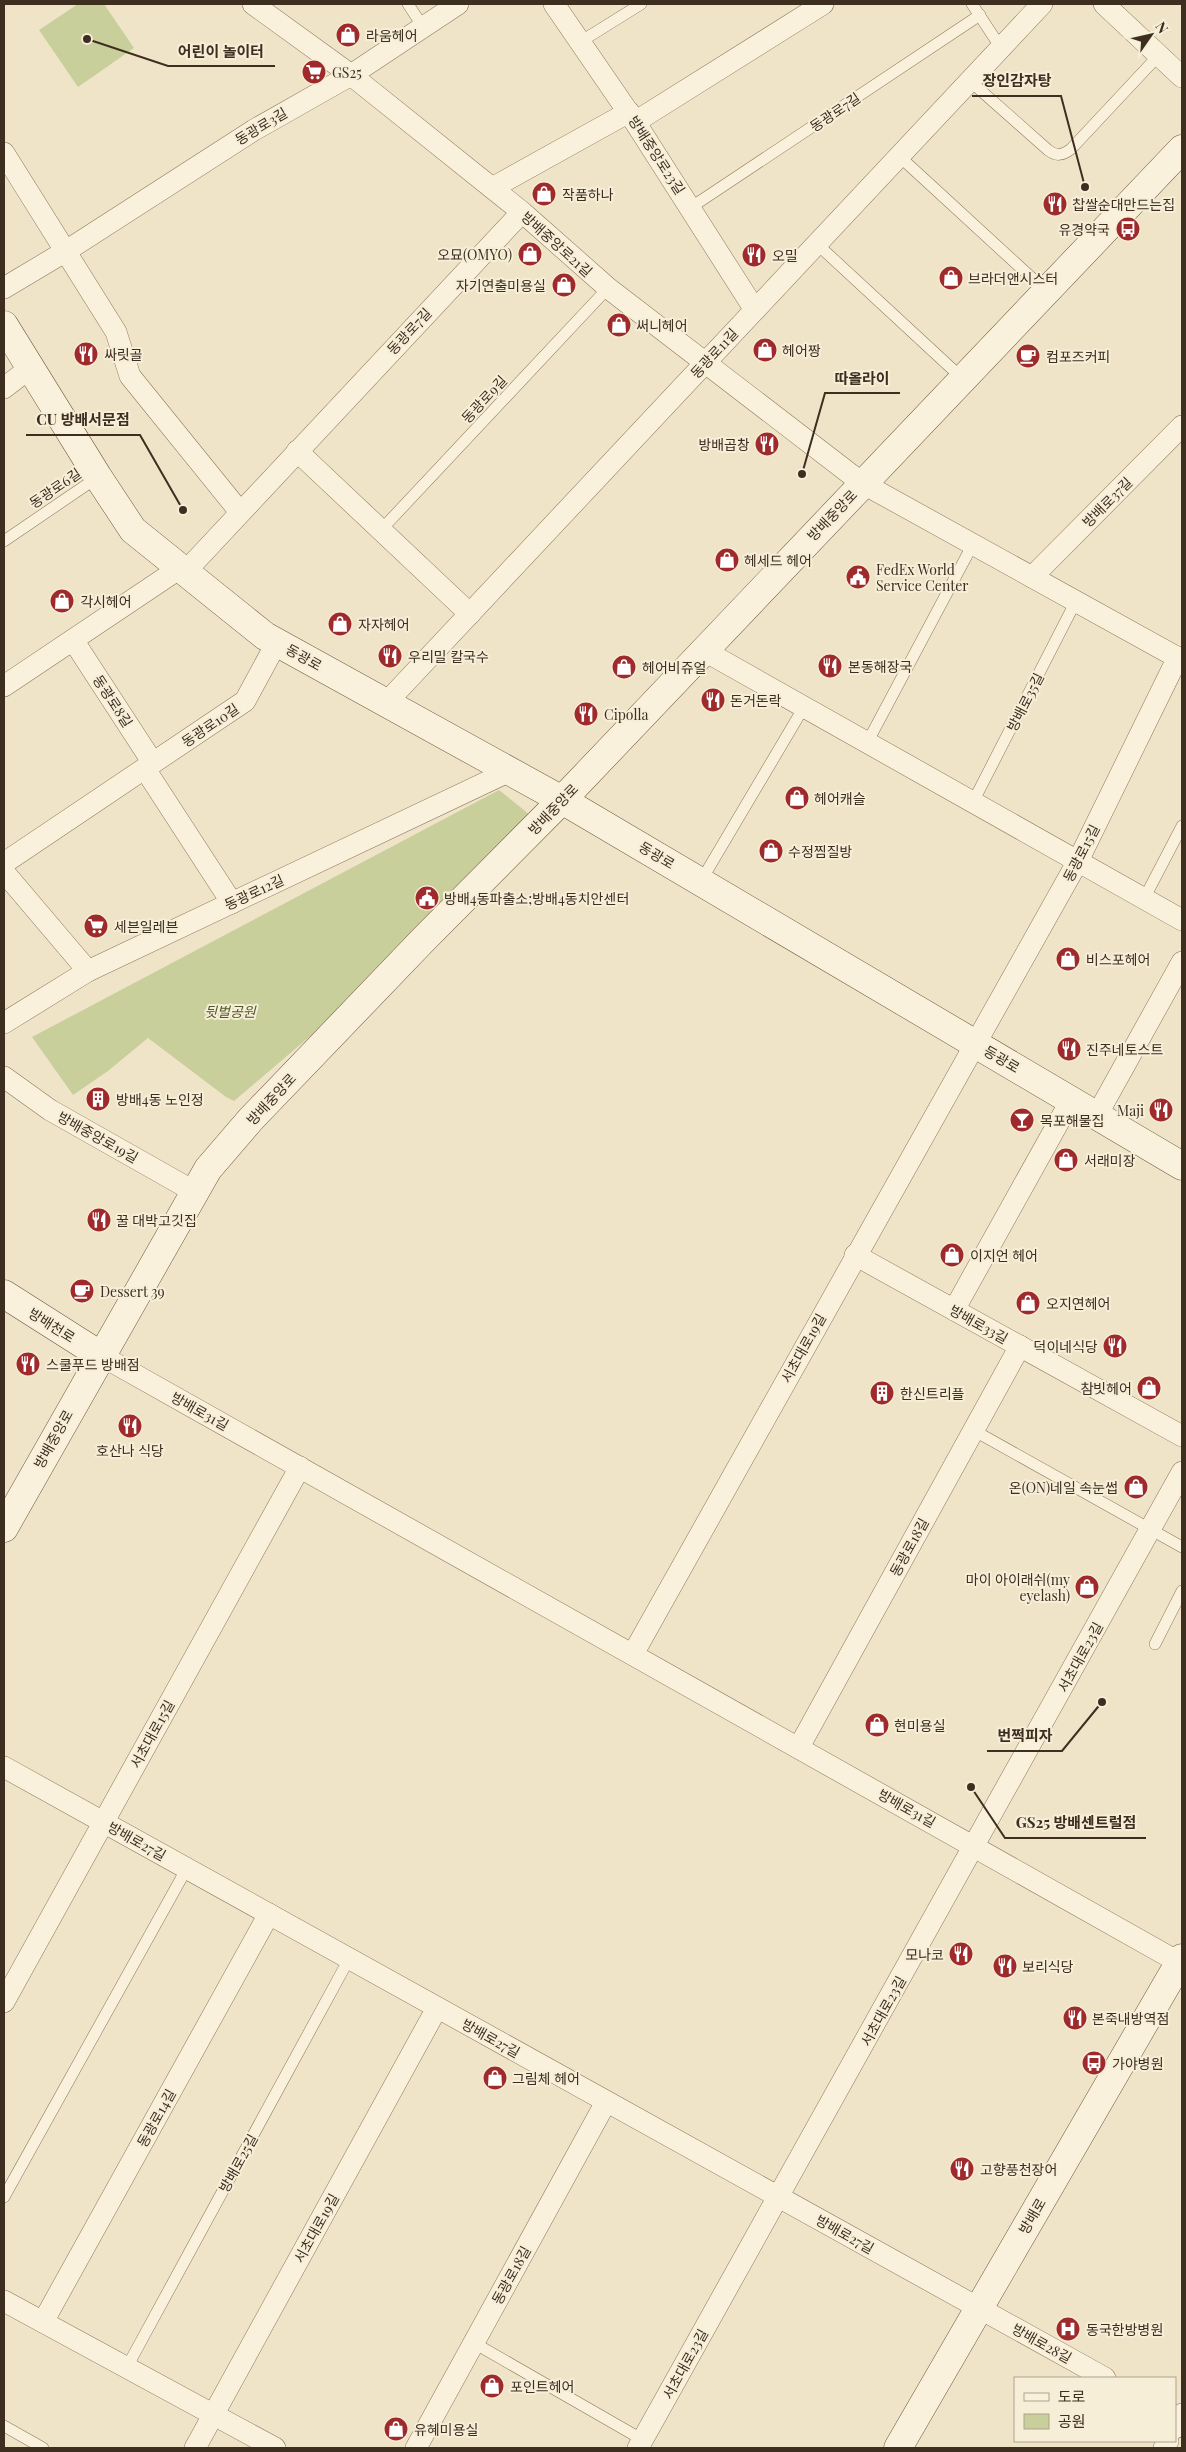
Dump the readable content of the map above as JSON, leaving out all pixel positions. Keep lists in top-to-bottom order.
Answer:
{
  "streets": {
    "street": [
      "동광로7길",
      "동광로3길",
      "방배중앙로23길",
      "방배중앙로21길",
      "동광로11길",
      "방배로37길",
      "방배중앙로",
      "동광로",
      "동광로8길",
      "동광로10길",
      "동광로15길",
      "동광로12길",
      "방배중앙로19길",
      "방배로33길",
      "방배천로",
      "서초대로19길",
      "방배로31길",
      "동광로18길",
      "서초대로23길",
      "서초대로15길",
      "방배로27길",
      "동광로14길",
      "방배로",
      "방배로28길"
    ],
    "lane": [
      "동광로9길",
      "동광로6길",
      "방배로35길",
      "방배로25길"
    ]
  },
  "crossings": [
    ["동광로7길", "방배중앙로23길"],
    ["동광로7길", "방배중앙로21길"],
    ["동광로7길", "동광로"],
    ["동광로3길", "방배중앙로21길"],
    ["방배중앙로23길", "동광로11길"],
    ["방배중앙로21길", "동광로11길"],
    ["방배중앙로21길", "동광로9길"],
    ["방배중앙로21길", "방배중앙로"],
    ["동광로11길", "동광로"],
    ["동광로6길", "동광로"],
    ["방배중앙로", "동광로"],
    ["방배중앙로", "방배중앙로19길"],
    ["방배중앙로", "방배천로"],
    ["방배중앙로", "방배로31길"],
    ["동광로", "동광로10길"],
    ["동광로", "동광로15길"],
    ["동광로", "동광로12길"],
    ["동광로", "서초대로19길"],
    ["동광로8길", "동광로10길"],
    ["동광로15길", "서초대로19길"],
    ["방배로33길", "서초대로19길"],
    ["방배로33길", "동광로18길"],
    ["방배천로", "방배로31길"],
    ["서초대로19길", "방배로31길"],
    ["서초대로19길", "방배로27길"],
    ["방배로31길", "동광로18길"],
    ["방배로31길", "서초대로23길"],
    ["방배로31길", "서초대로15길"],
    ["방배로31길", "방배로"],
    ["동광로18길", "서초대로23길"],
    ["동광로18길", "방배로27길"],
    ["서초대로23길", "방배로27길"],
    ["서초대로15길", "방배로27길"],
    ["방배로27길", "동광로14길"],
    ["방배로27길", "방배로25길"],
    ["방배로27길", "방배로"],
    ["방배로27길", "방배로28길"],
    ["방배로", "방배로28길"]
  ],
  "parks": ["뒷벌공원"],
  "places": {
    "shop": [
      "라움헤어",
      "작품하나",
      "오묘(OMYO)",
      "브라더앤시스터",
      "자기연출미용실",
      "써니헤어",
      "헤어짱",
      "헤세드 헤어",
      "각시헤어",
      "자자헤어",
      "헤어비쥬얼",
      "헤어캐슬",
      "수정찜질방",
      "비스포헤어",
      "서래미장",
      "이지언 헤어",
      "오지연헤어",
      "참빗헤어",
      "온(ON)네일 속눈썹",
      "마이 아이래쉬(my eyelash)",
      "현미용실",
      "그림체 헤어",
      "포인트헤어",
      "유혜미용실"
    ],
    "other": [
      "어린이 놀이터",
      "장인감자탕",
      "따올라이",
      "CU 방배서문점",
      "번쩍피자",
      "GS25 방배센트럴점"
    ],
    "supermarket": ["GS25", "세븐일레븐"],
    "restaurant": [
      "찹쌀순대만드는집",
      "오밀",
      "싸릿골",
      "방배곱창",
      "우리밀 칼국수",
      "본동해장국",
      "돈거돈락",
      "Cipolla",
      "진주네토스트",
      "Maji",
      "꿀 대박고깃집",
      "덕이네식당",
      "스쿨푸드 방배점",
      "호산나 식당",
      "모나코",
      "보리식당",
      "본죽내방역점",
      "고향풍천장어"
    ],
    "bus stop": ["유경약국", "가야병원"],
    "cafe": ["컴포즈커피", "Dessert 39"],
    "public building": ["FedEx World Service Center", "방배4동파출소;방배4동치안센터"],
    "building": ["방배4동 노인정", "한신트리플"],
    "bar": ["목포해물집"],
    "hospital": ["동국한방병원"]
  },
  "legend": ["도로", "공원"],
  "north": "top right"
}
